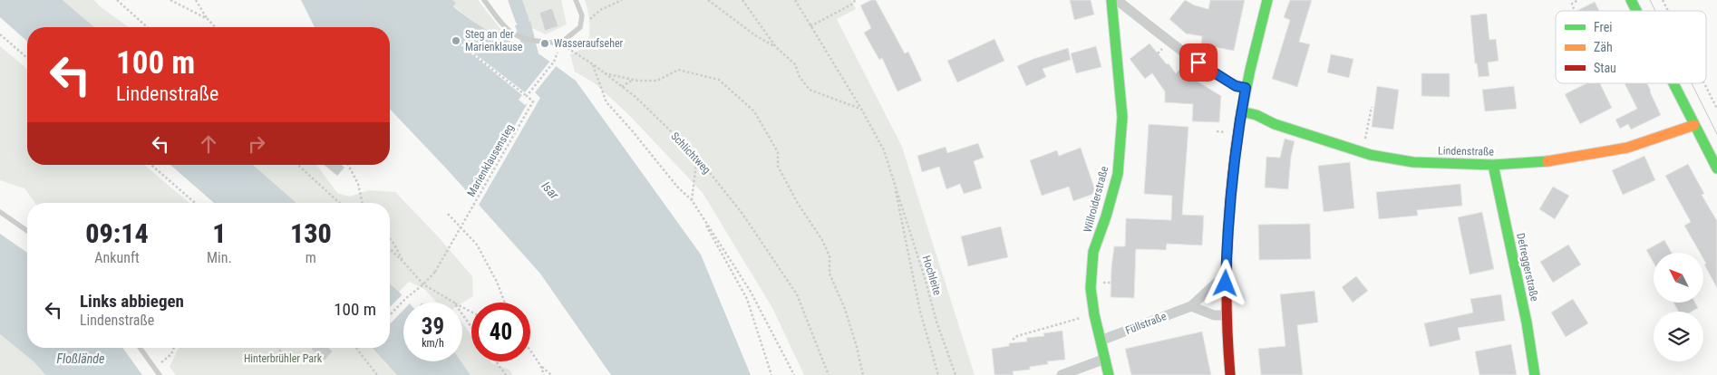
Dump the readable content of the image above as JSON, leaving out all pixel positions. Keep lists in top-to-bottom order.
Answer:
{
  "streets": {
    "street": [
      "Lindenstraße",
      "Willroiderstraße",
      "Defreggerstraße",
      "Füllstraße"
    ],
    "path": ["Schlichtweg", "Marienklausensteg", "Hochleite"]
  },
  "crossings": [
    ["Lindenstraße", "Defreggerstraße"],
    ["Willroiderstraße", "Füllstraße"]
  ],
  "water": ["Isar", "Floßlände"],
  "parks": ["Hinterbrühler Park"],
  "places": ["Steg an der Marienklause", "Wasseraufseher"],
  "legend": ["Frei", "Zäh", "Stau"],
  "north": "top left",
  "page": {
    "turn": ["100 m", "Lindenstraße"],
    "eta": [
      "09:14",
      "Ankunft",
      "1",
      "Min.",
      "130",
      "m"
    ],
    "list": [
      {
        "name": "Links abbiegen",
        "note": "Lindenstraße",
        "value": "100 m"
      }
    ],
    "speed": "39 km/h",
    "limit": "40"
  }
}
